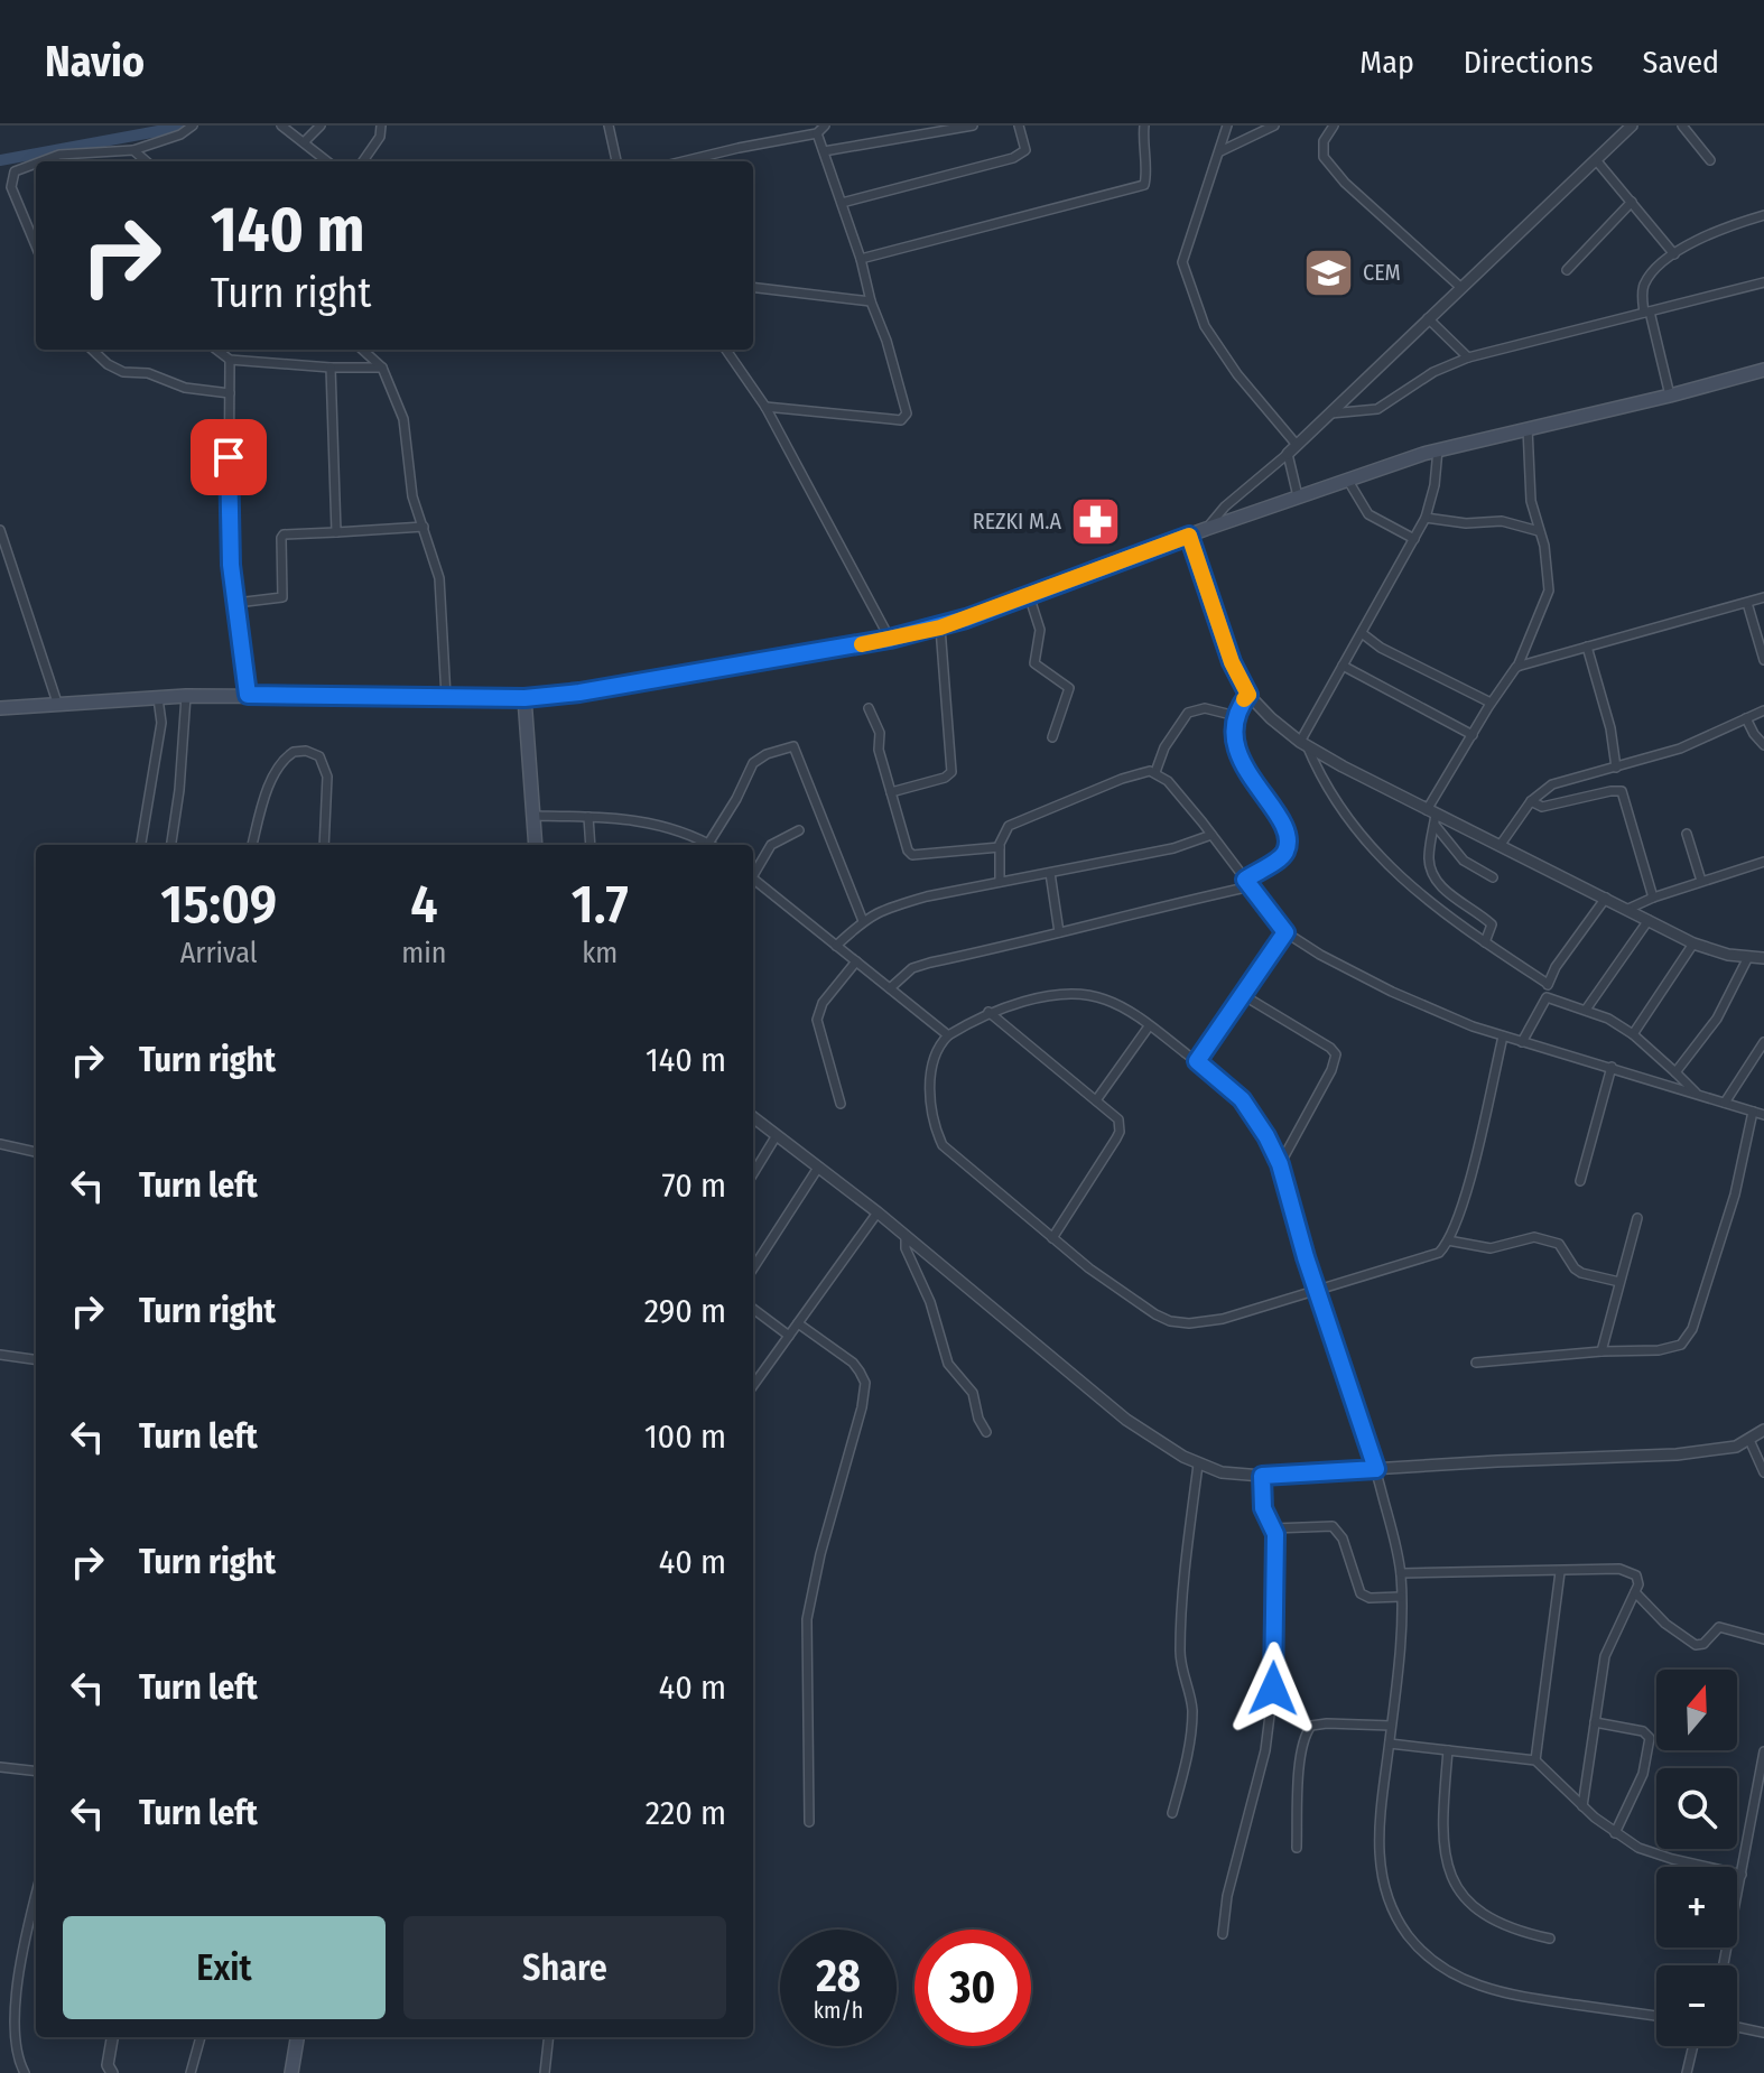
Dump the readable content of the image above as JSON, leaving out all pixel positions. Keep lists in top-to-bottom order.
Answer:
{
  "places": {
    "school or university": ["CEM"],
    "pharmacy": ["REZKI M.A"]
  },
  "north": "top",
  "page": {
    "header": "Navio",
    "nav": ["Map", "Directions", "Saved"],
    "turn": ["140 m", "Turn right"],
    "eta": [
      "15:09",
      "Arrival",
      "4",
      "min",
      "1.7",
      "km"
    ],
    "list": [
      {
        "name": "Turn right",
        "value": "140 m"
      },
      {
        "name": "Turn left",
        "value": "70 m"
      },
      {
        "name": "Turn right",
        "value": "290 m"
      },
      {
        "name": "Turn left",
        "value": "100 m"
      },
      {
        "name": "Turn right",
        "value": "40 m"
      },
      {
        "name": "Turn left",
        "value": "40 m"
      },
      {
        "name": "Turn left",
        "value": "220 m"
      }
    ],
    "map_buttons": ["+", "−"],
    "buttons": ["Exit", "Share"],
    "speed": "28 km/h",
    "limit": "30"
  }
}
